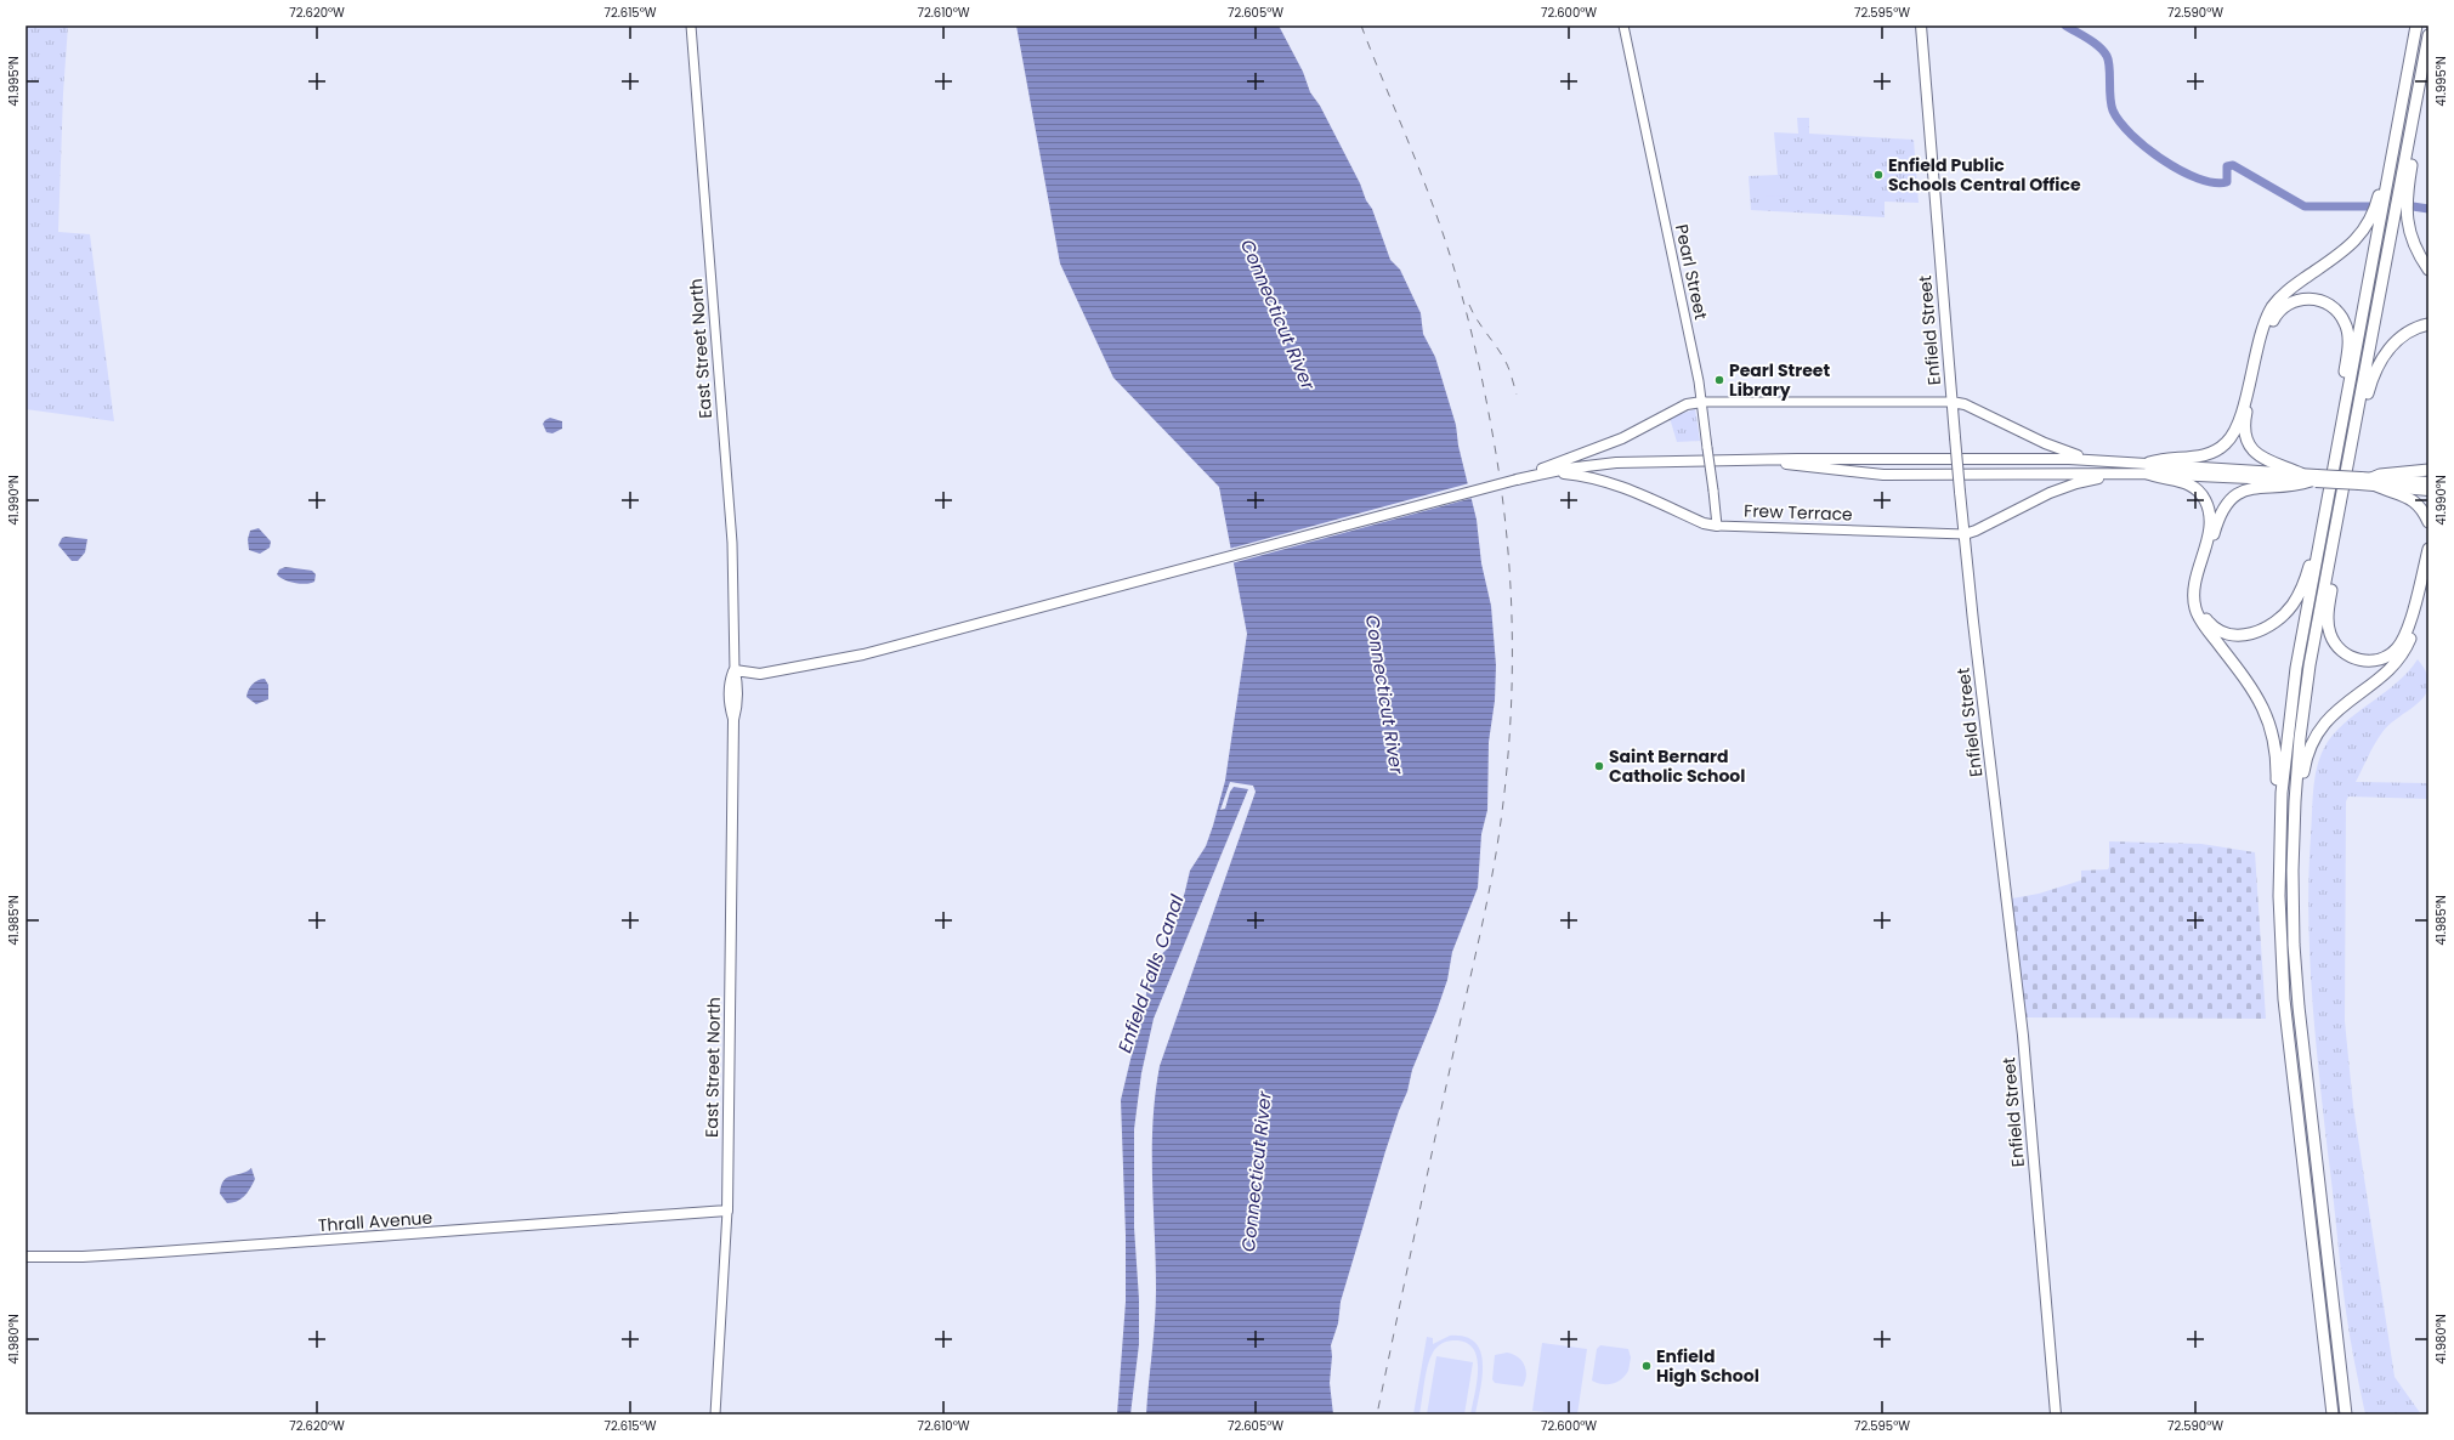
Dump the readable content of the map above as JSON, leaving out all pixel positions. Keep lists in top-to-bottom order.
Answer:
{
  "streets": {
    "main road": [
      "Pearl Street",
      "Enfield Street",
      "East Street North",
      "Frew Terrace",
      "Thrall Avenue"
    ]
  },
  "crossings": [
    ["Pearl Street", "Frew Terrace"],
    ["Enfield Street", "Frew Terrace"],
    ["East Street North", "Thrall Avenue"]
  ],
  "water": ["Connecticut River", "Enfield Falls Canal"],
  "places": [
    "Enfield Public Schools Central Office",
    "Pearl Street Library",
    "Saint Bernard Catholic School",
    "Enfield High School"
  ],
  "coordinates": [
    "72.620°W",
    "72.615°W",
    "72.610°W",
    "72.605°W",
    "72.600°W",
    "72.595°W",
    "72.590°W",
    "41.995°N",
    "41.990°N",
    "41.985°N",
    "41.980°N"
  ]
}
